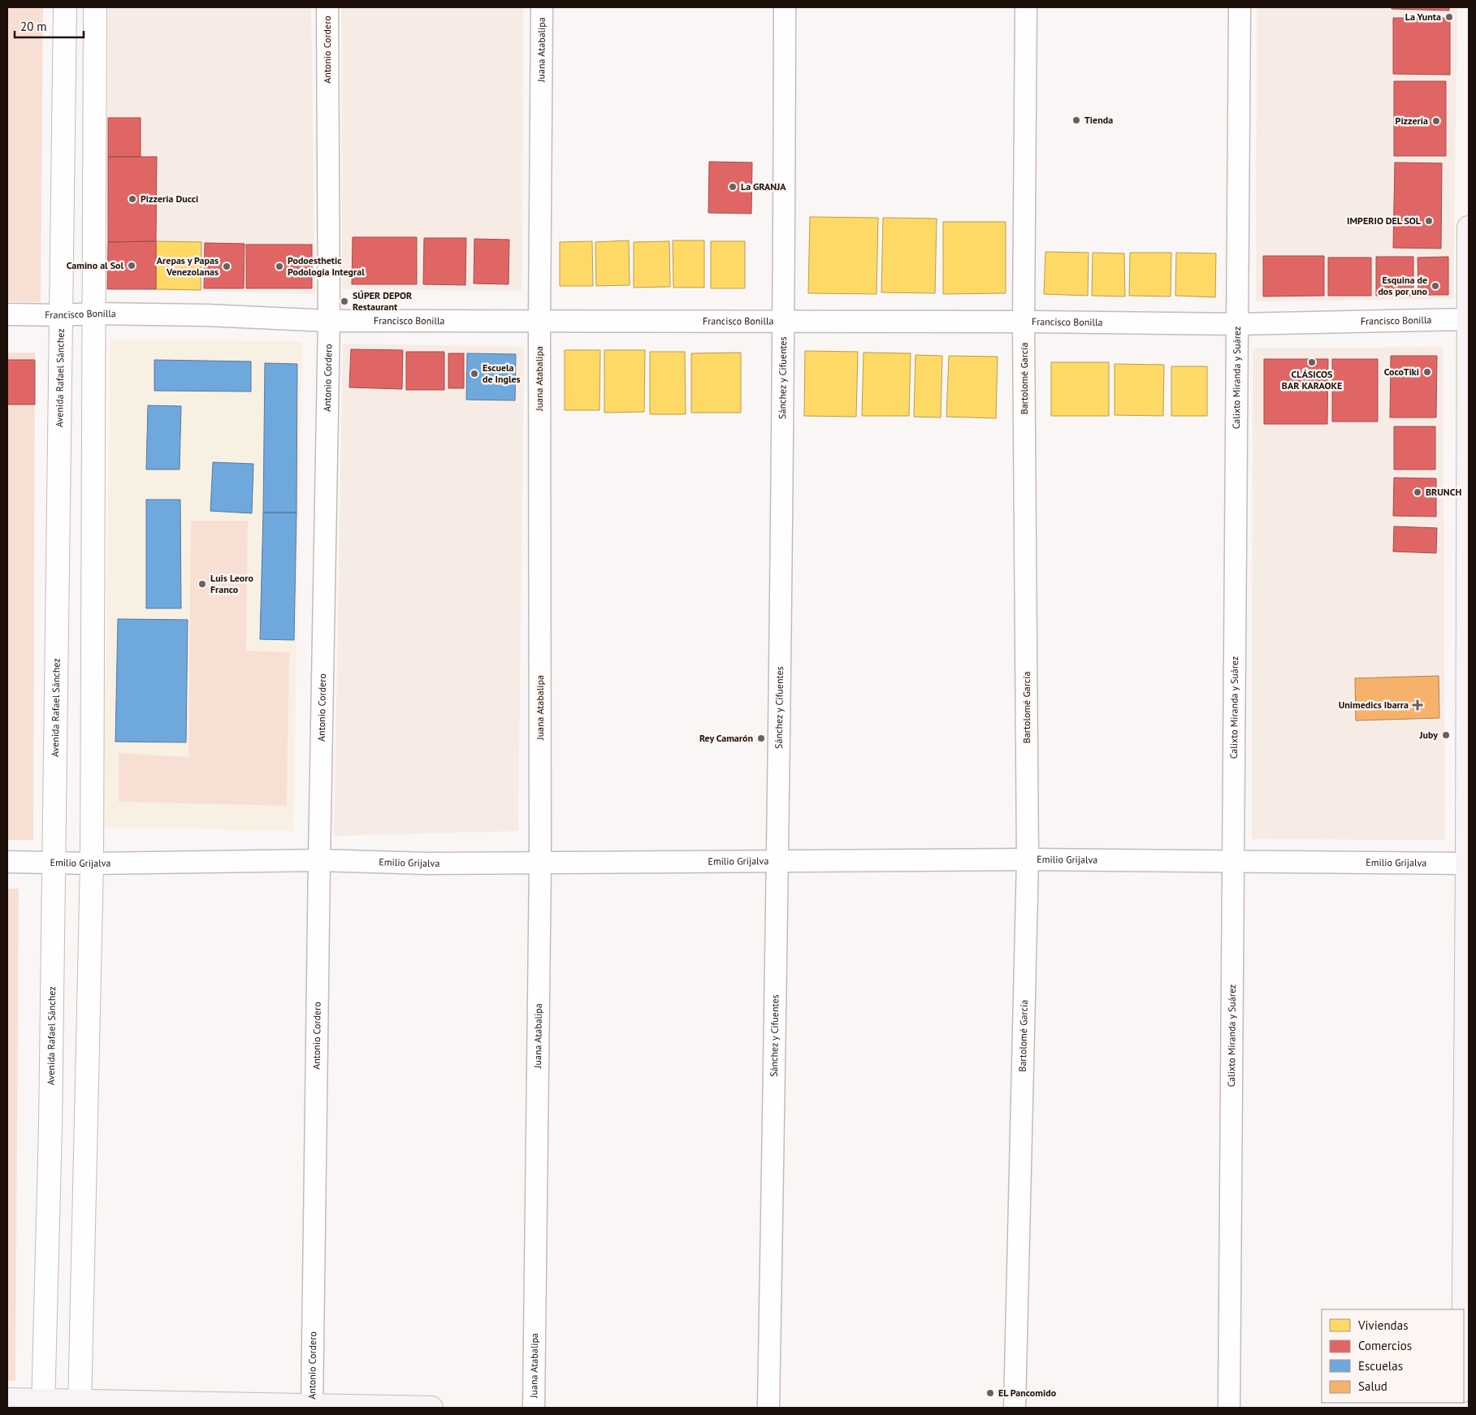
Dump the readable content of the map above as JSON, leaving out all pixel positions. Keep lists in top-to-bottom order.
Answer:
{
  "streets": {
    "street": [
      "Antonio Cordero",
      "Juana Atabalipa",
      "Francisco Bonilla",
      "Avenida Rafael Sánchez",
      "Sánchez y Cifuentes",
      "Bartolomé García",
      "Calixto Miranda y Suárez",
      "Emilio Grijalva"
    ]
  },
  "crossings": [
    ["Antonio Cordero", "Francisco Bonilla"],
    ["Antonio Cordero", "Emilio Grijalva"],
    ["Juana Atabalipa", "Francisco Bonilla"],
    ["Juana Atabalipa", "Emilio Grijalva"],
    ["Francisco Bonilla", "Avenida Rafael Sánchez"],
    ["Francisco Bonilla", "Sánchez y Cifuentes"],
    ["Francisco Bonilla", "Bartolomé García"],
    ["Francisco Bonilla", "Calixto Miranda y Suárez"],
    ["Avenida Rafael Sánchez", "Emilio Grijalva"],
    ["Sánchez y Cifuentes", "Emilio Grijalva"],
    ["Bartolomé García", "Emilio Grijalva"],
    ["Calixto Miranda y Suárez", "Emilio Grijalva"]
  ],
  "places": {
    "other": [
      "La Yunta",
      "Tienda",
      "Pizzeria",
      "La GRANJA",
      "Pizzeria Ducci",
      "IMPERIO DEL SOL",
      "Camino al Sol",
      "Arepas y Papas Venezolanas",
      "Podoesthetic Podología Integral",
      "Esquina de dos por uno",
      "SÚPER DEPOR Restaurant",
      "CLÁSICOS BAR KARAOKE",
      "CocoTiki",
      "Escuela de Ingles",
      "BRUNCH",
      "Luis Leoro Franco",
      "Juby",
      "Rey Camarón",
      "EL Pancomido"
    ],
    "health": ["Unimedics Ibarra"]
  },
  "legend": [
    "Viviendas",
    "Comercios",
    "Escuelas",
    "Salud"
  ],
  "scale_bar": "20 m"
}
